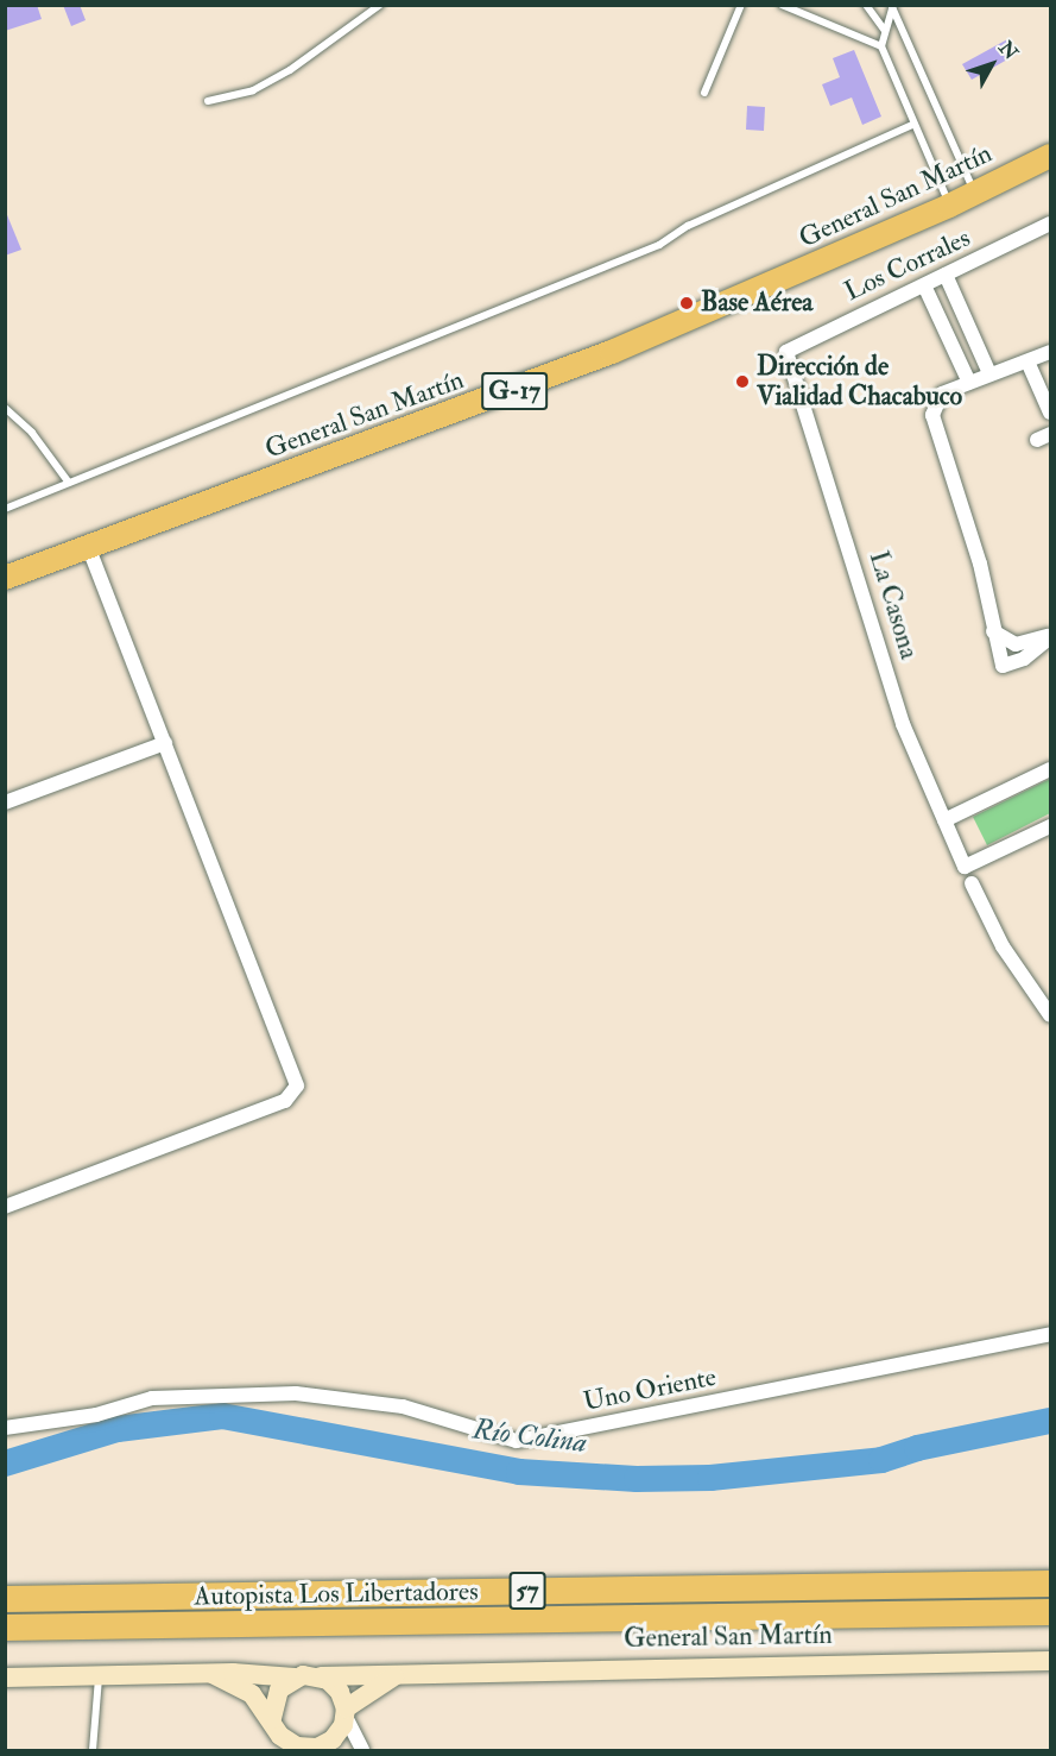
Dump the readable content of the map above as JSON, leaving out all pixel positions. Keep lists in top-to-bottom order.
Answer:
{
  "streets": {
    "highway": ["57", "Autopista Los Libertadores"],
    "main road": ["General San Martín", "G-17"],
    "street": ["Los Corrales", "La Casona", "Uno Oriente"]
  },
  "crossings": [
    ["Los Corrales", "La Casona"]
  ],
  "water": ["Río Colina"],
  "places": ["Base Aérea", "Dirección de Vialidad Chacabuco"],
  "north": "top right"
}
